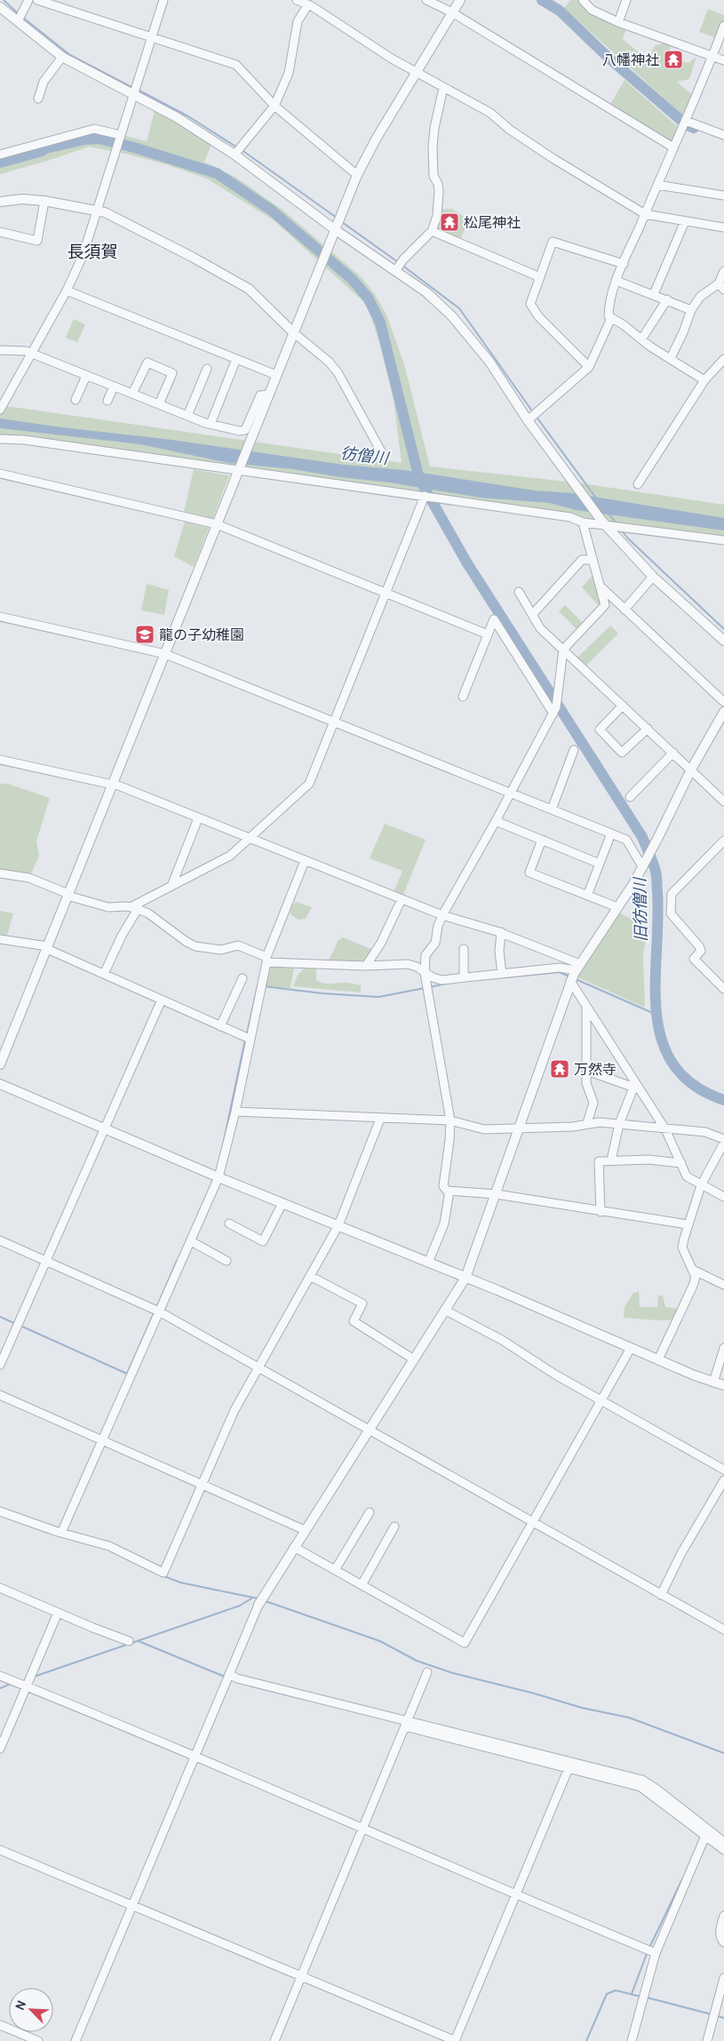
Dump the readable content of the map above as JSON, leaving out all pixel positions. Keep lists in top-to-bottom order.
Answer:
{
  "districts": ["長須賀"],
  "water": ["彷僧川", "旧彷僧川"],
  "places": {
    "temple": ["八幡神社", "松尾神社", "万然寺"],
    "school or university": ["龍の子幼稚園"]
  },
  "north": "top left"
}
